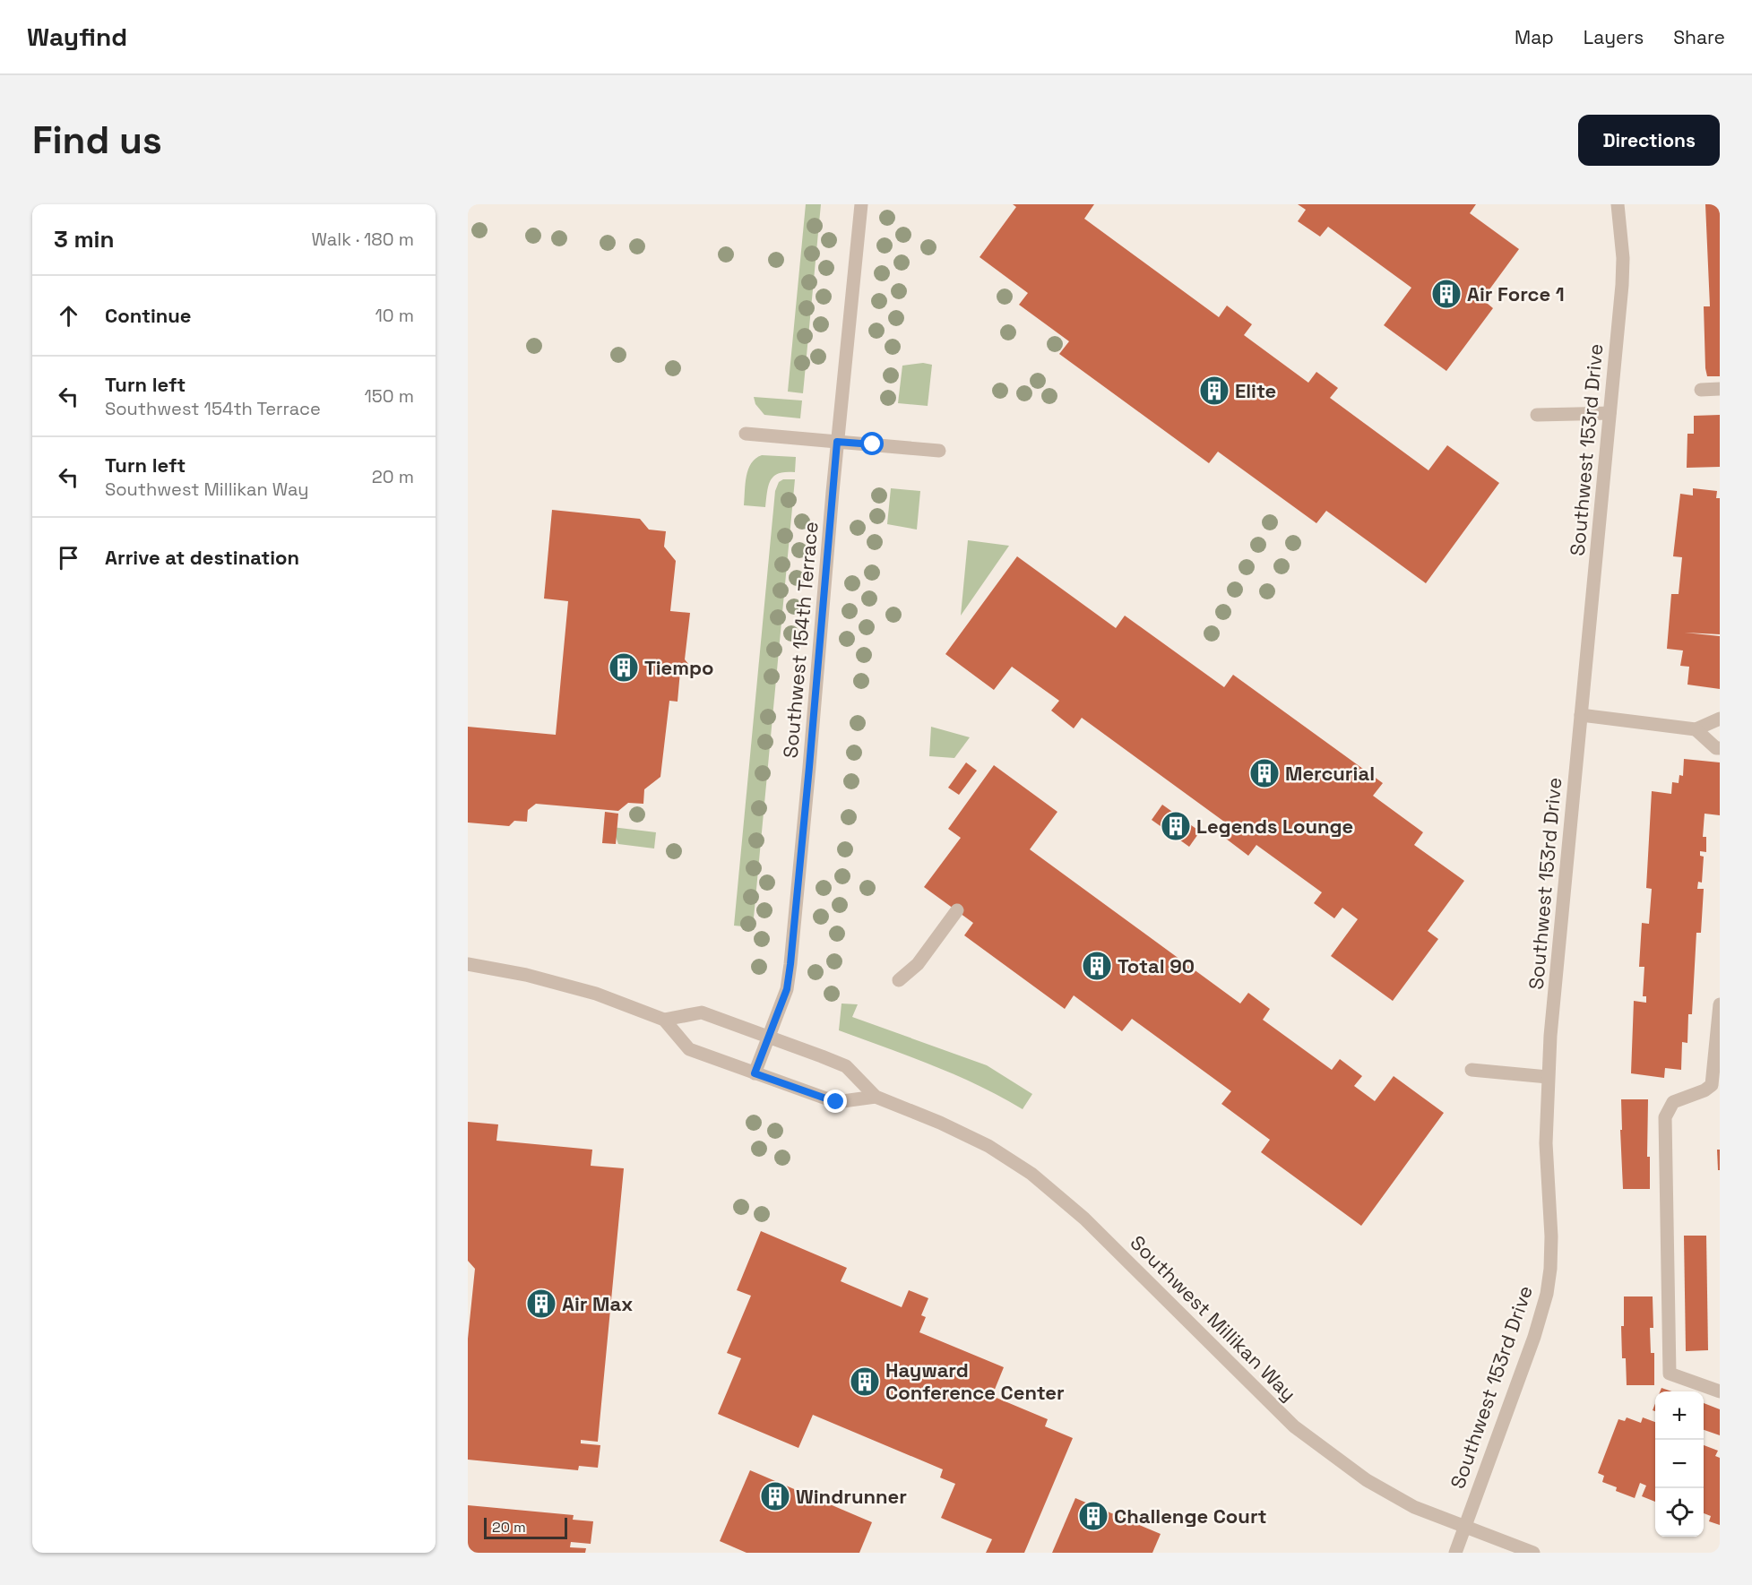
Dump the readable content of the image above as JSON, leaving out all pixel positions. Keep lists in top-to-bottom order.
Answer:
{
  "streets": {
    "street": ["Southwest 153rd Drive", "Southwest 154th Terrace", "Southwest Millikan Way"]
  },
  "crossings": [
    ["Southwest 153rd Drive", "Southwest Millikan Way"],
    ["Southwest 154th Terrace", "Southwest Millikan Way"]
  ],
  "places": {
    "building": [
      "Air Force 1",
      "Elite",
      "Tiempo",
      "Mercurial",
      "Legends Lounge",
      "Total 90",
      "Air Max",
      "Hayward Conference Center",
      "Windrunner",
      "Challenge Court"
    ]
  },
  "scale_bar": "20 m",
  "page": {
    "header": "Wayfind",
    "nav": ["Map", "Layers", "Share"],
    "buttons": "Directions",
    "title": "Find us",
    "heading": ["3 min", "Walk · 180 m"],
    "list": [
      ["Continue", "10 m"],
      ["Turn left", "Southwest 154th Terrace", "150 m"],
      ["Turn left", "Southwest Millikan Way", "20 m"],
      "Arrive at destination"
    ],
    "map_buttons": ["+", "−"],
    "scale": "20 m"
  }
}
